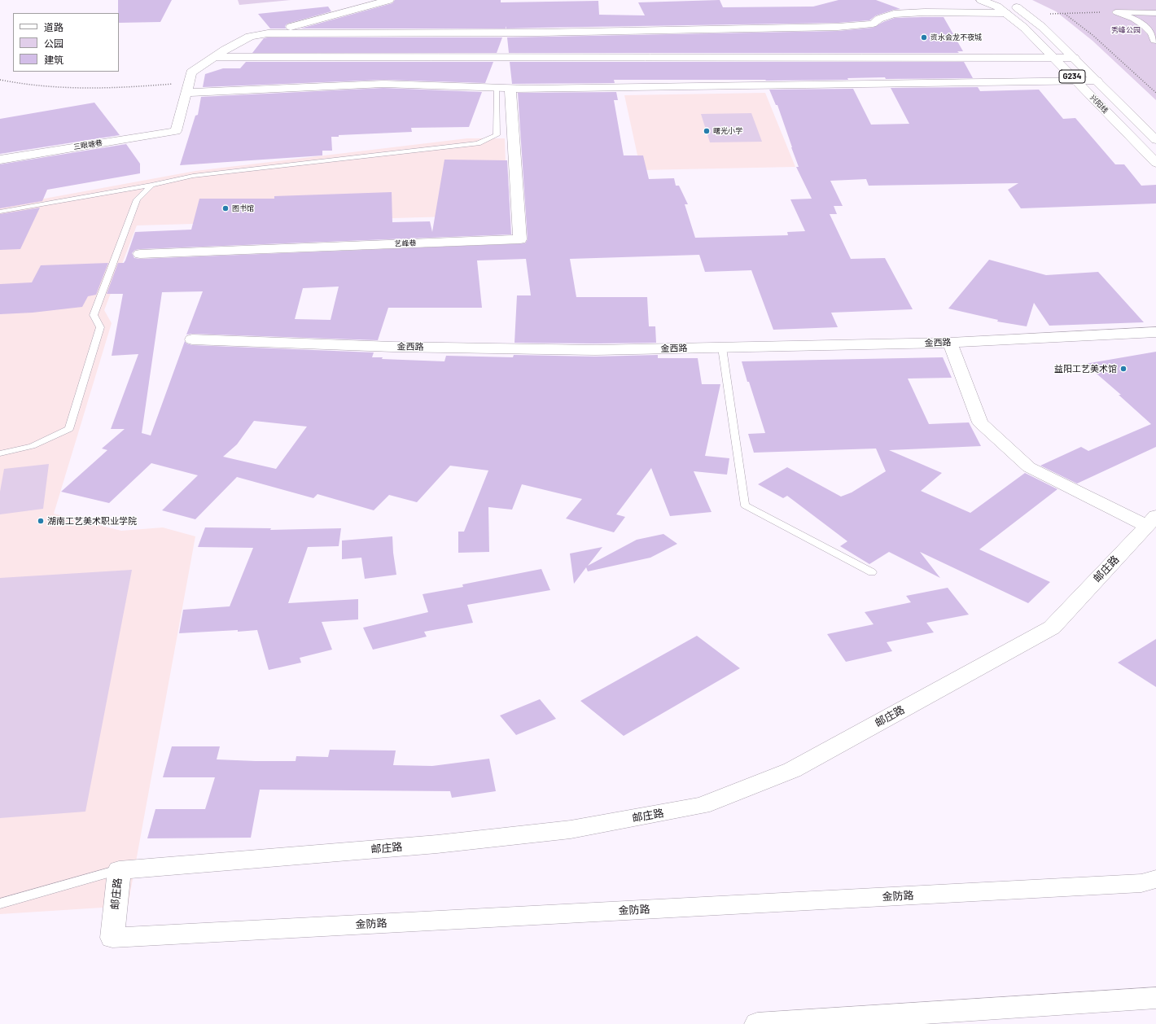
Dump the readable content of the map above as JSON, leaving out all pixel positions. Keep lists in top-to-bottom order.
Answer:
{
  "streets": {
    "main road": [
      "G234",
      "兴阳线",
      "三眼塘巷",
      "艺峰巷",
      "金西路",
      "邮庄路",
      "金防路"
    ]
  },
  "crossings": [
    ["邮庄路", "金防路"]
  ],
  "parks": ["秀峰公园"],
  "places": [
    "资水会龙不夜城",
    "曙光小学",
    "图书馆",
    "益阳工艺美术馆",
    "湖南工艺美术职业学院"
  ],
  "legend": ["道路", "公园", "建筑"]
}
